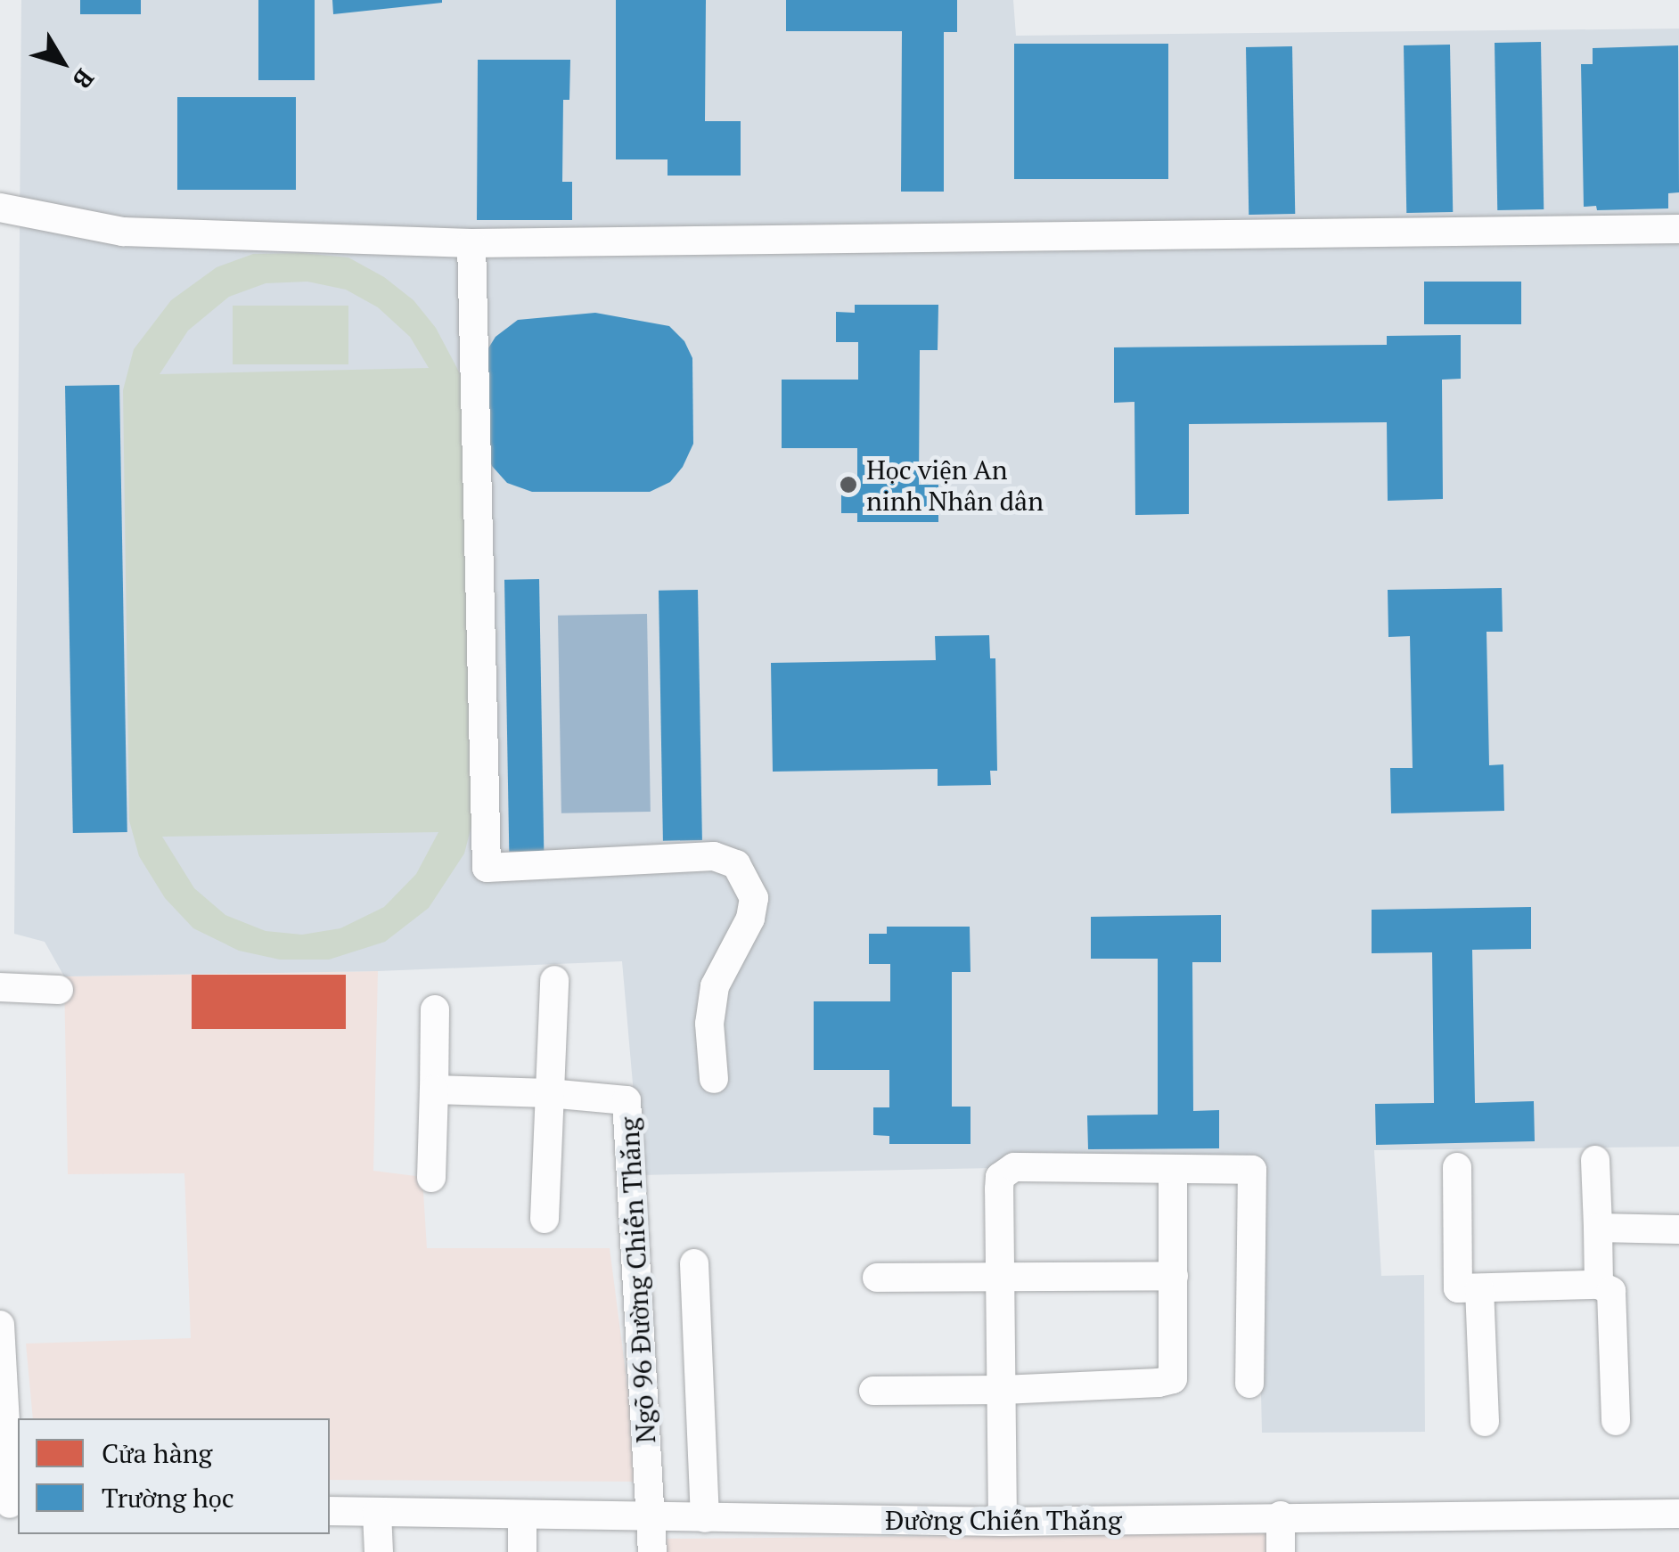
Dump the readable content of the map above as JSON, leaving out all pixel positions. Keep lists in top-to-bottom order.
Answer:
{
  "streets": {
    "street": ["Ngõ 96 Đường Chiến Thắng", "Đường Chiến Thắng"]
  },
  "crossings": [
    ["Ngõ 96 Đường Chiến Thắng", "Đường Chiến Thắng"]
  ],
  "places": ["Học viện An ninh Nhân dân"],
  "legend": ["Cửa hàng", "Trường học"],
  "north": "bottom right"
}
